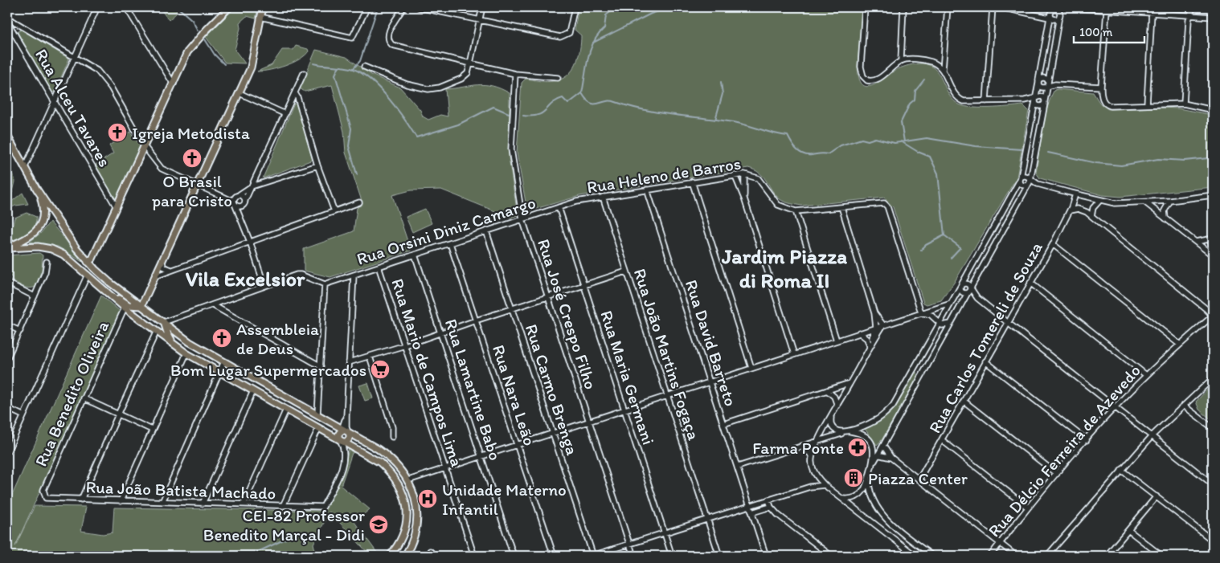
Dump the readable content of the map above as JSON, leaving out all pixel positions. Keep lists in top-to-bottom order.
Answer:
{
  "streets": {
    "street": [
      "Rua Alceu Tavares",
      "Rua Heleno de Barros",
      "Rua Orsini Diniz Camargo",
      "Rua José Crespo Filho",
      "Rua Carlos Tomereli de Souza",
      "Rua David Barreto",
      "Rua João Martins Fogaça",
      "Rua Mario de Campos Lima",
      "Rua Maria Germani",
      "Rua Lamartine Babo",
      "Rua Carmo Brenga",
      "Rua Benedito Oliveira",
      "Rua Nara Leão",
      "Rua Délcio Ferreira de Azevedo",
      "Rua João Batista Machado"
    ]
  },
  "crossings": [
    ["Rua Heleno de Barros", "Rua Orsini Diniz Camargo"],
    ["Rua Heleno de Barros", "Rua David Barreto"],
    ["Rua Heleno de Barros", "Rua João Martins Fogaça"],
    ["Rua Orsini Diniz Camargo", "Rua José Crespo Filho"],
    ["Rua Orsini Diniz Camargo", "Rua Mario de Campos Lima"],
    ["Rua Orsini Diniz Camargo", "Rua Maria Germani"],
    ["Rua Orsini Diniz Camargo", "Rua Lamartine Babo"],
    ["Rua Orsini Diniz Camargo", "Rua Carmo Brenga"],
    ["Rua Orsini Diniz Camargo", "Rua Nara Leão"],
    ["Rua Benedito Oliveira", "Rua João Batista Machado"]
  ],
  "districts": ["Jardim Piazza di Roma II", "Vila Excelsior"],
  "places": {
    "church": ["Igreja Metodista", "O Brasil para Cristo", "Assembleia de Deus"],
    "supermarket": ["Bom Lugar Supermercados"],
    "pharmacy": ["Farma Ponte"],
    "building": ["Piazza Center"],
    "hospital": ["Unidade Materno Infantil"],
    "school or university": ["CEI-82 Professor Benedito Marçal - Didi"]
  },
  "scale_bar": "100 m"
}
